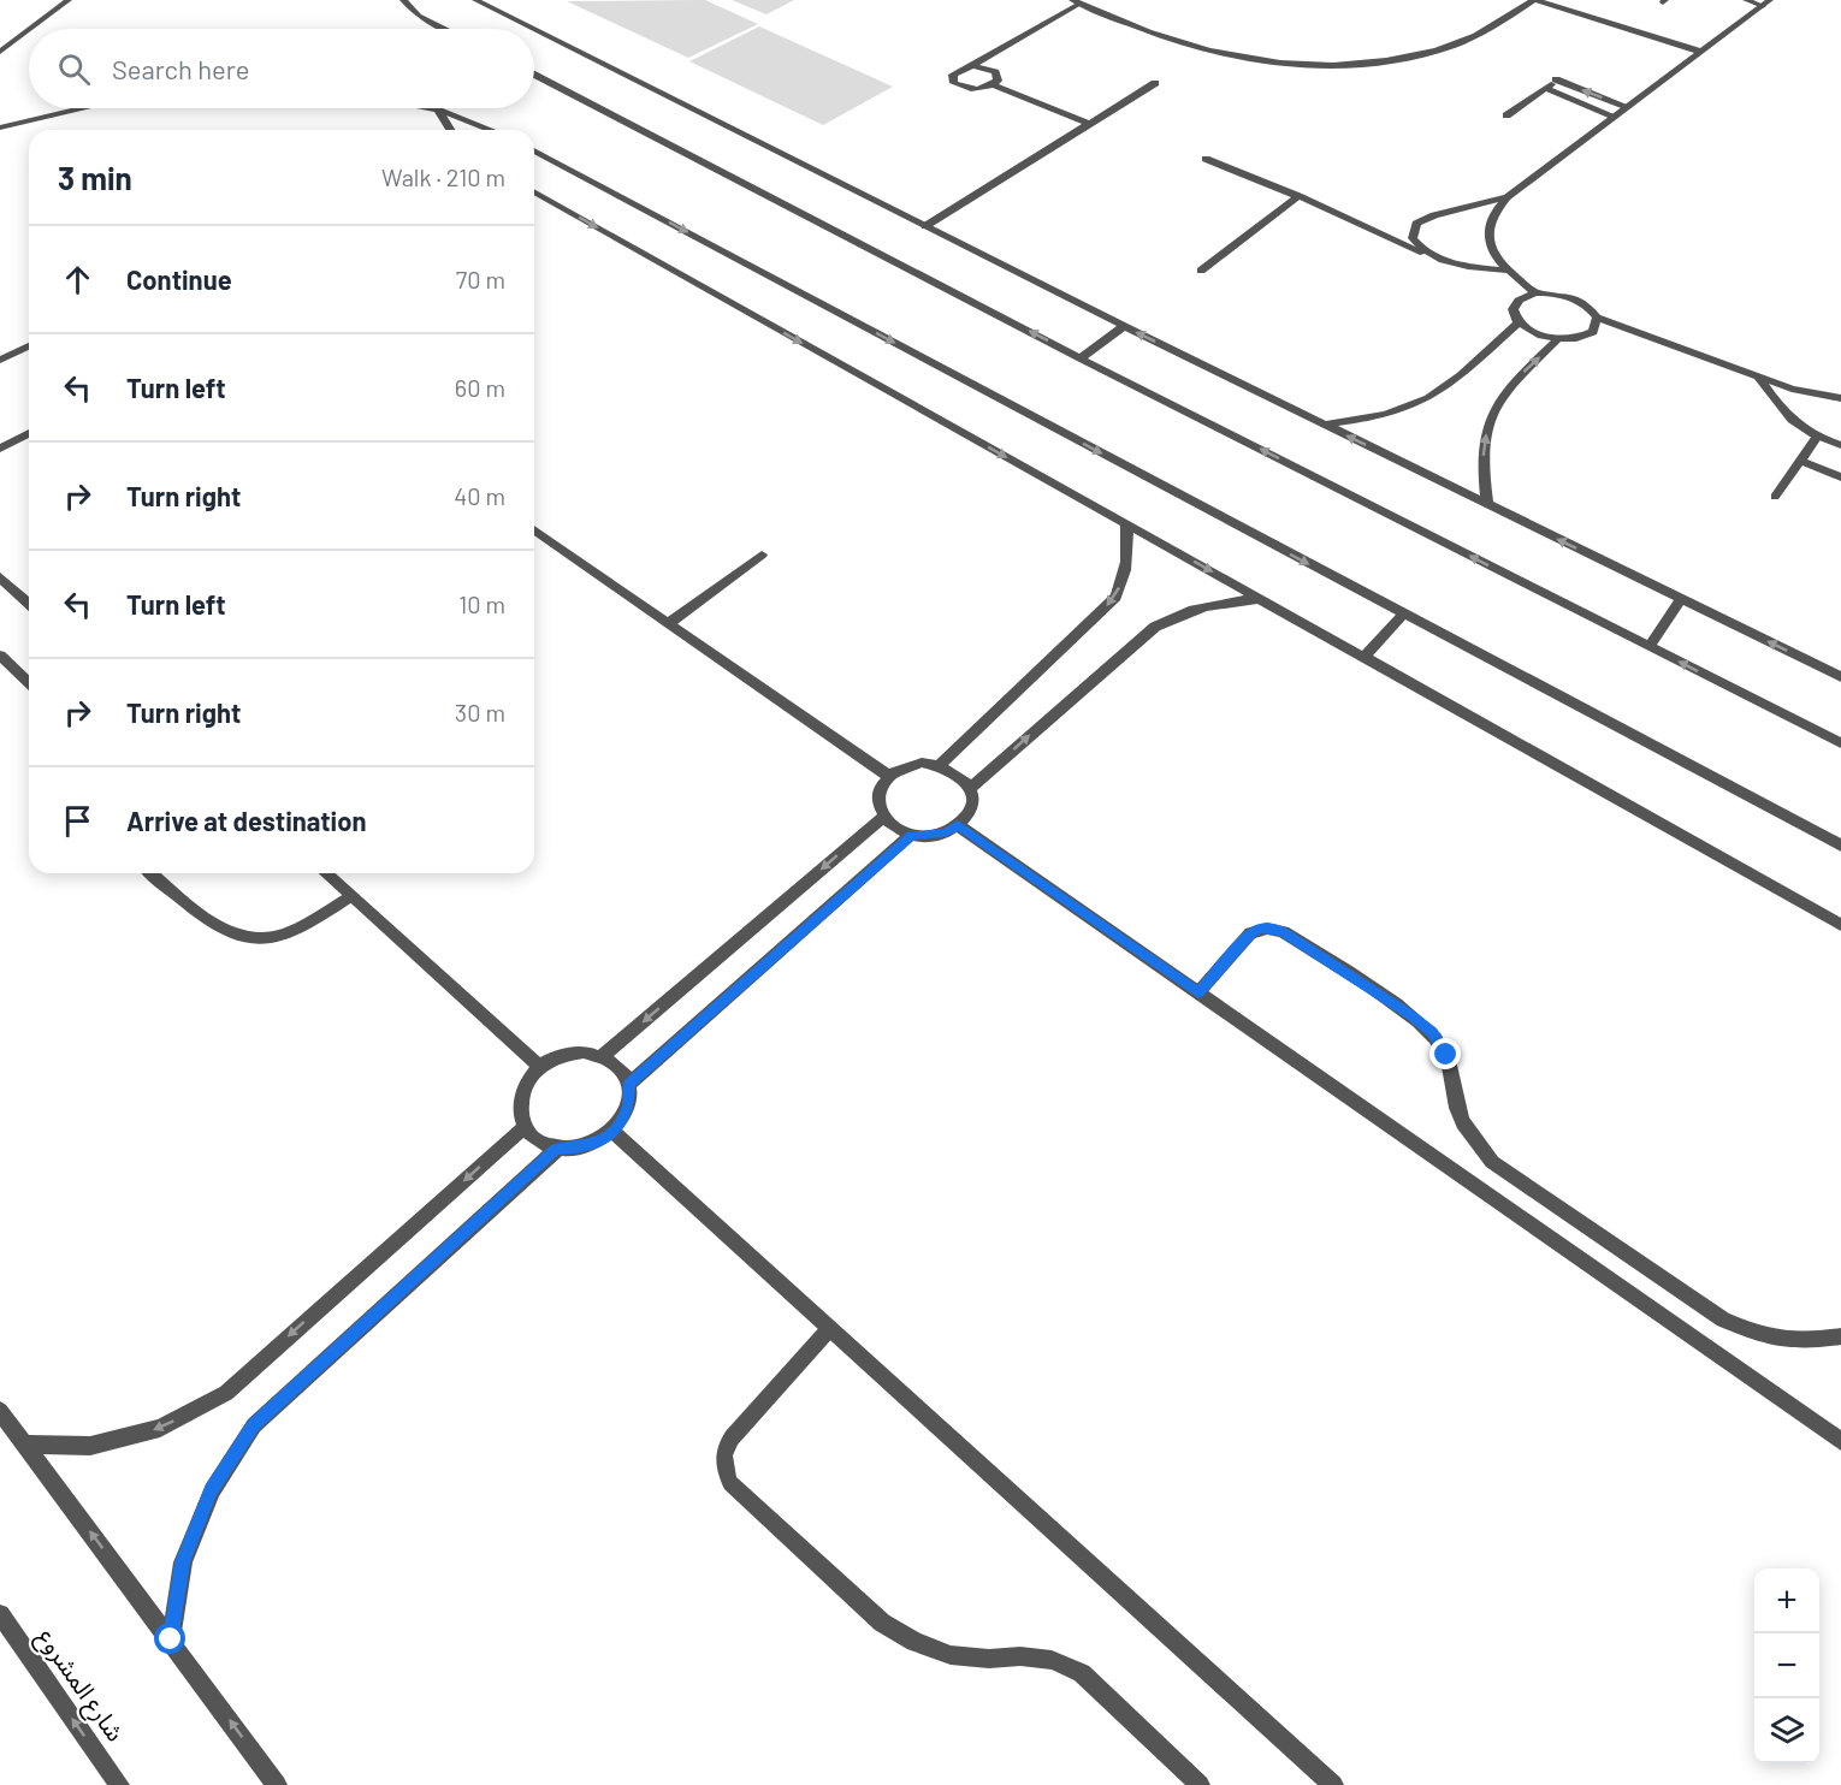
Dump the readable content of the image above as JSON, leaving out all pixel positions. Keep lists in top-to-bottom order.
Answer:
{
  "streets": {
    "street": ["شارع المشروع"]
  },
  "page": {
    "search": "Search here",
    "heading": ["3 min", "Walk · 210 m"],
    "list": [
      ["Continue", "70 m"],
      ["Turn left", "60 m"],
      ["Turn right", "40 m"],
      ["Turn left", "10 m"],
      ["Turn right", "30 m"],
      "Arrive at destination"
    ],
    "map_buttons": ["+", "−"]
  }
}
